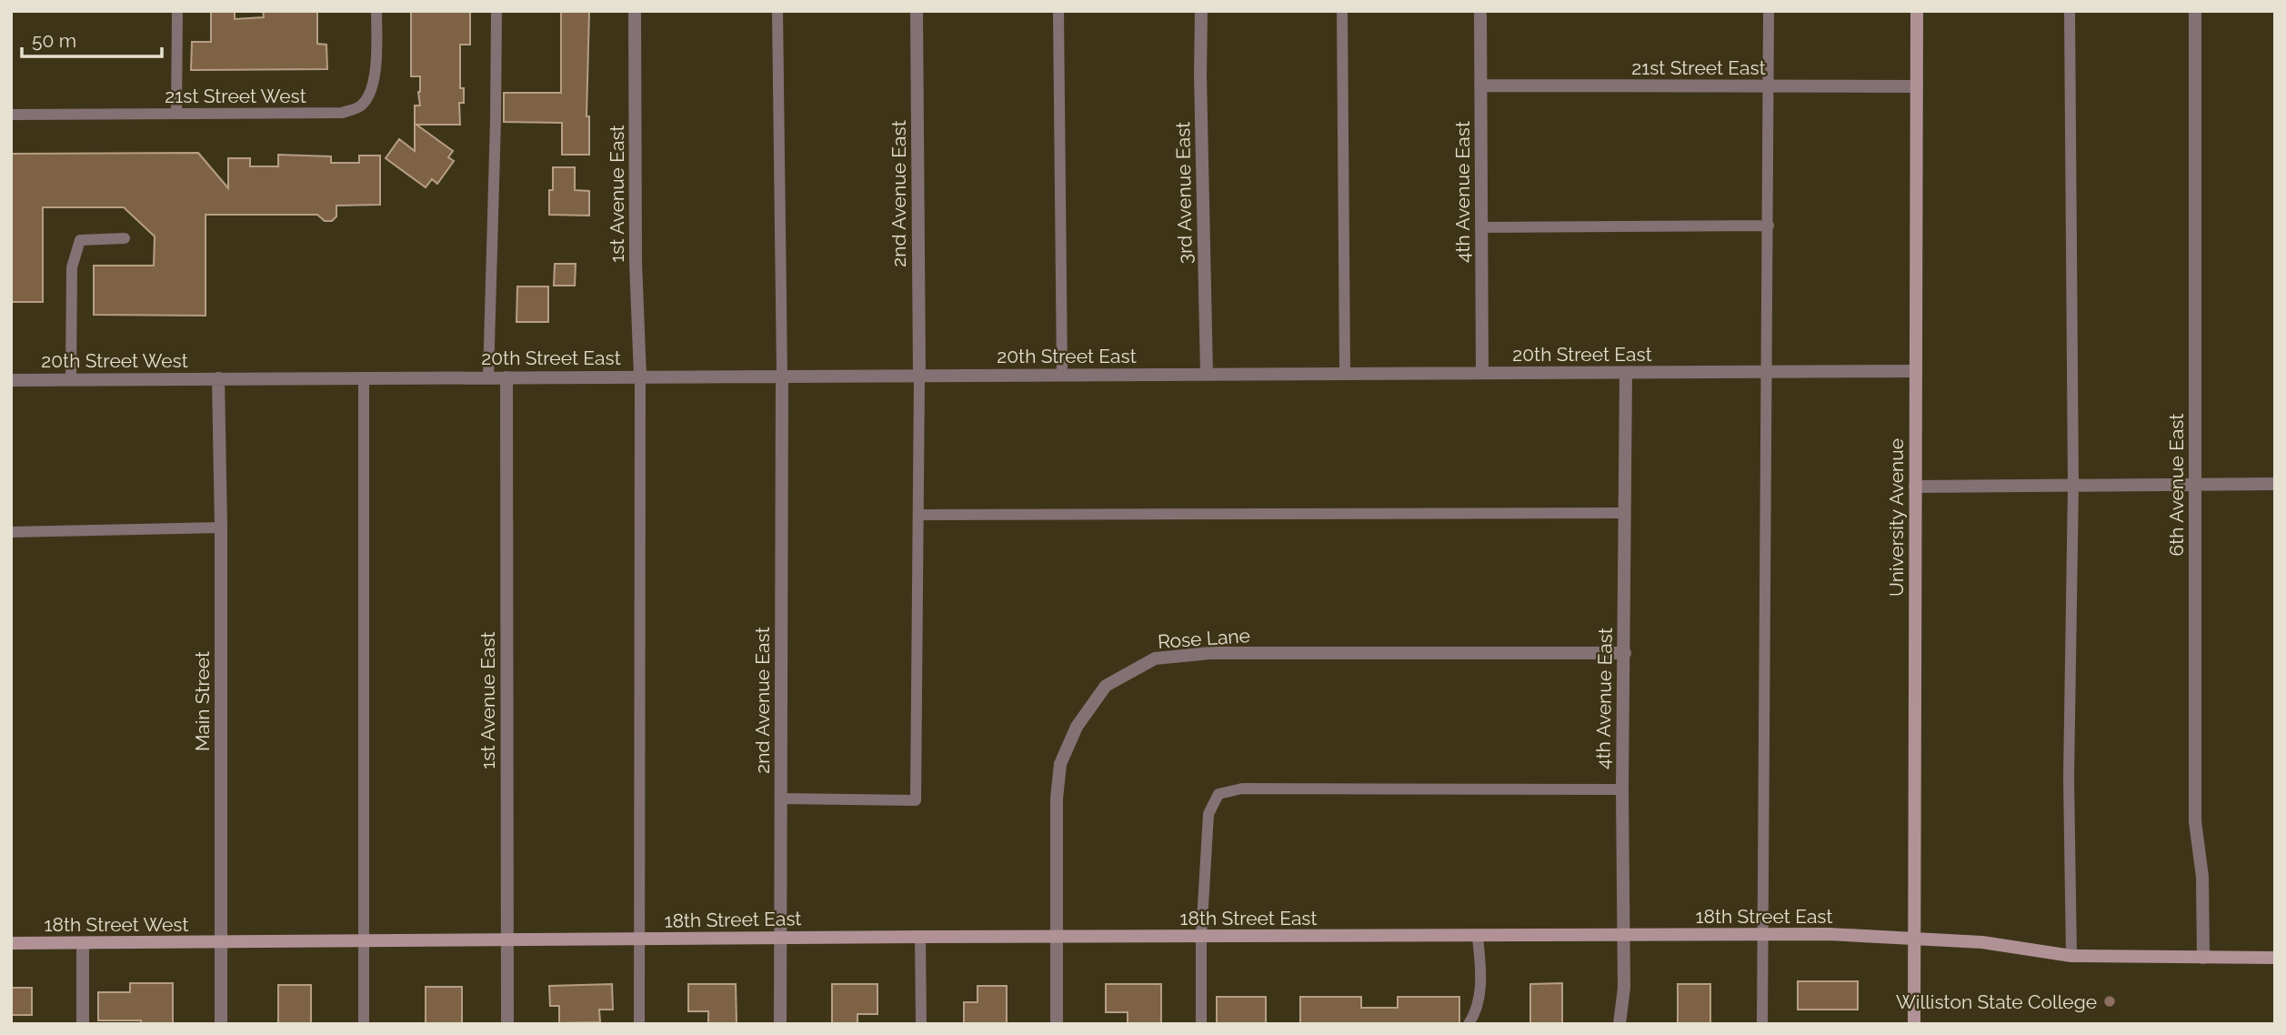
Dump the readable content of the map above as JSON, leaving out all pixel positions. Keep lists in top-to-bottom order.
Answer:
{
  "streets": {
    "street": [
      "21st Street East",
      "4th Avenue East",
      "3rd Avenue East",
      "1st Avenue East",
      "2nd Avenue East",
      "20th Street East",
      "20th Street West",
      "6th Avenue East",
      "University Avenue",
      "Rose Lane",
      "Main Street",
      "18th Street East",
      "18th Street West"
    ],
    "lane": ["21st Street West"]
  },
  "crossings": [
    ["21st Street East", "4th Avenue East"],
    ["21st Street East", "University Avenue"],
    ["4th Avenue East", "20th Street East"],
    ["4th Avenue East", "Rose Lane"],
    ["4th Avenue East", "18th Street East"],
    ["3rd Avenue East", "20th Street East"],
    ["1st Avenue East", "20th Street East"],
    ["1st Avenue East", "18th Street East"],
    ["2nd Avenue East", "20th Street East"],
    ["2nd Avenue East", "18th Street East"],
    ["20th Street East", "20th Street West"],
    ["20th Street East", "University Avenue"],
    ["20th Street East", "Main Street"],
    ["20th Street West", "Main Street"],
    ["6th Avenue East", "18th Street East"],
    ["University Avenue", "18th Street East"],
    ["Rose Lane", "18th Street East"],
    ["Main Street", "18th Street East"],
    ["Main Street", "18th Street West"],
    ["18th Street East", "18th Street West"]
  ],
  "places": ["Williston State College"],
  "scale_bar": "50 m"
}
